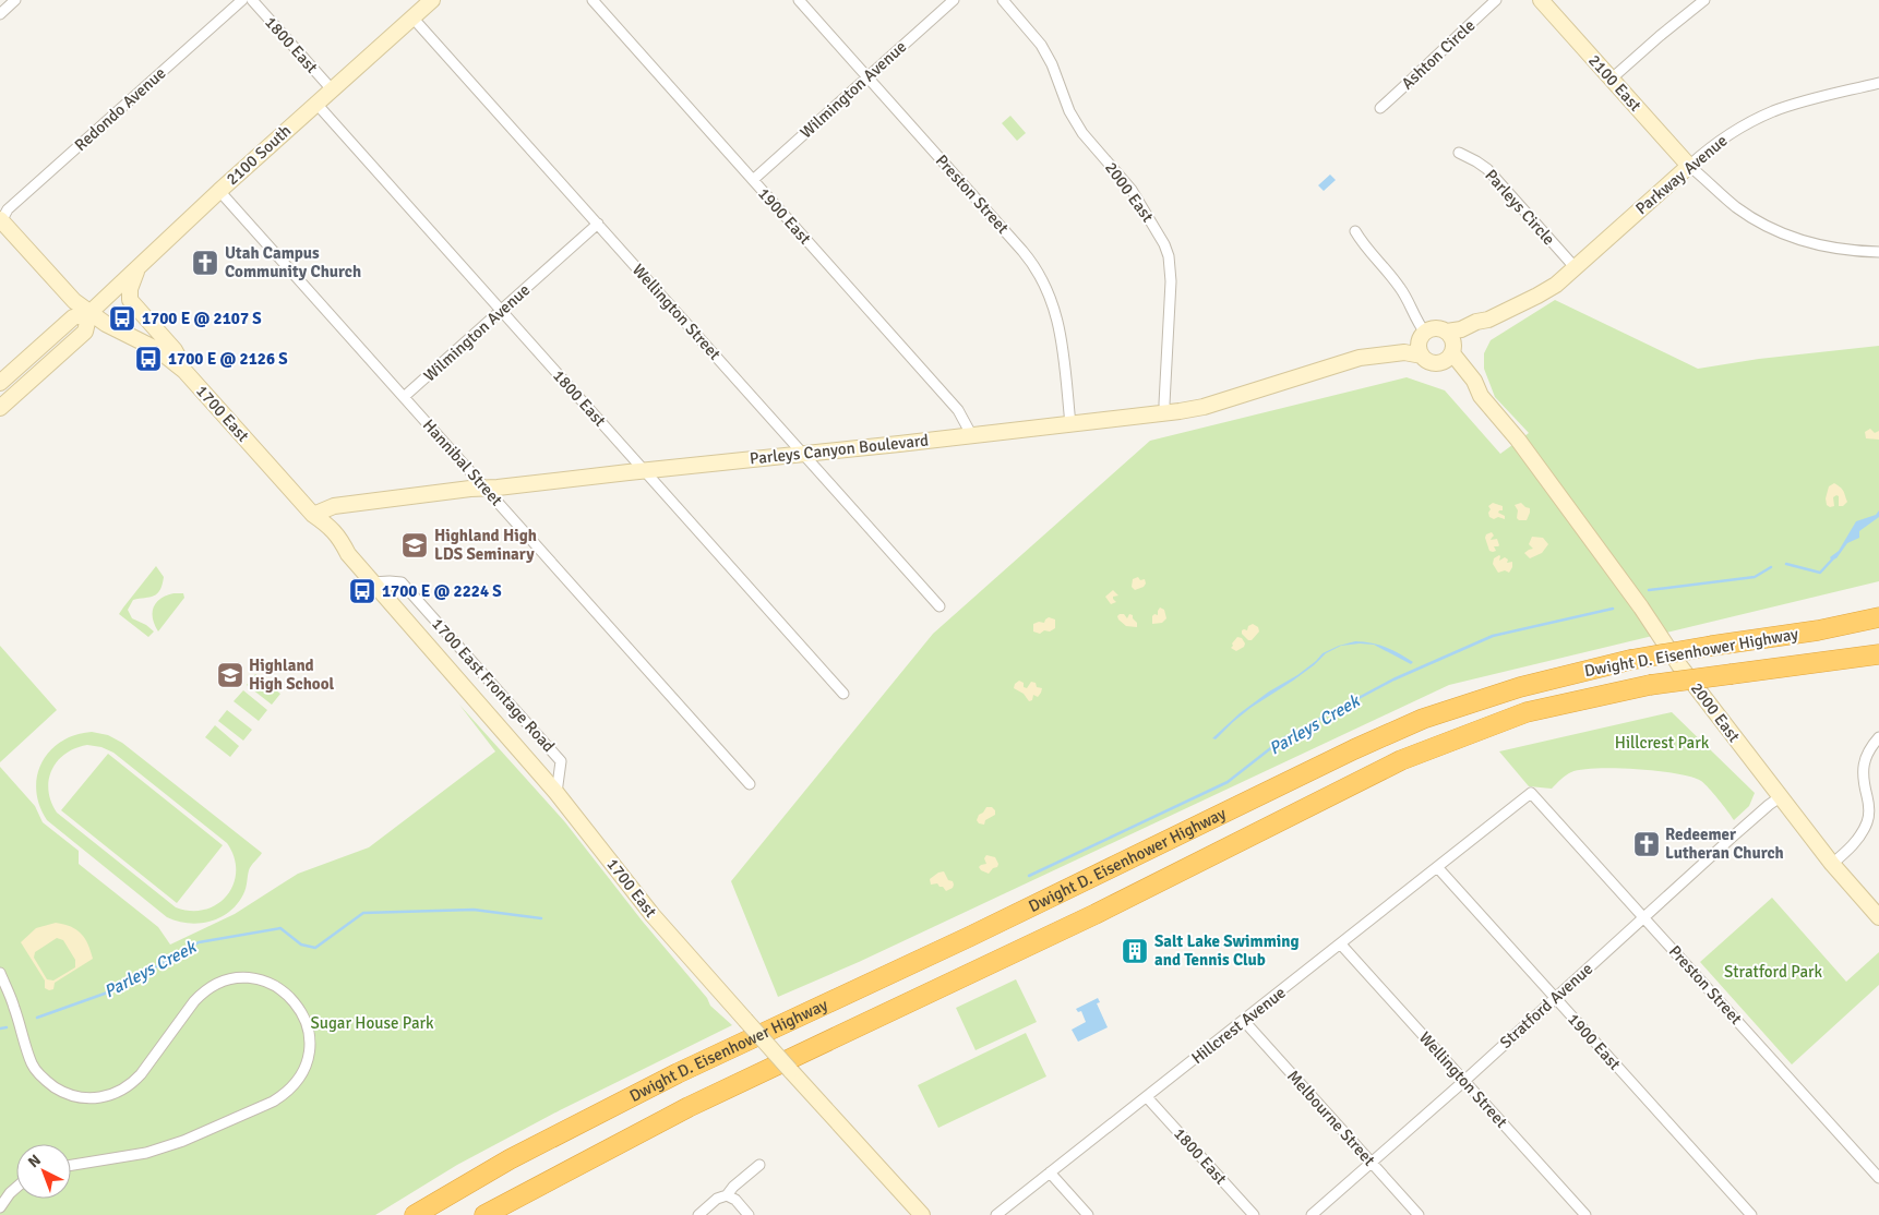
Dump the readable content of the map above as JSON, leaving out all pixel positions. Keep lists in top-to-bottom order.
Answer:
{
  "streets": {
    "highway": ["Dwight D. Eisenhower Highway"],
    "street": [
      "1800 East",
      "Ashton Circle",
      "2100 East",
      "Wilmington Avenue",
      "Redondo Avenue",
      "2100 South",
      "Parkway Avenue",
      "2000 East",
      "Preston Street",
      "Parleys Circle",
      "1900 East",
      "Wellington Street",
      "1700 East",
      "Parleys Canyon Boulevard",
      "Hannibal Street",
      "1700 East Frontage Road",
      "Stratford Avenue",
      "Hillcrest Avenue",
      "Melbourne Street"
    ]
  },
  "crossings": [
    ["1800 East", "Wilmington Avenue"],
    ["1800 East", "2100 South"],
    ["1800 East", "Parleys Canyon Boulevard"],
    ["1800 East", "Hillcrest Avenue"],
    ["2100 East", "Parkway Avenue"],
    ["Wilmington Avenue", "Preston Street"],
    ["Wilmington Avenue", "1900 East"],
    ["Wilmington Avenue", "Wellington Street"],
    ["Wilmington Avenue", "Hannibal Street"],
    ["Redondo Avenue", "1700 East"],
    ["2100 South", "Wellington Street"],
    ["2100 South", "1700 East"],
    ["2100 South", "Hannibal Street"],
    ["Parkway Avenue", "Parleys Circle"],
    ["2000 East", "Parleys Canyon Boulevard"],
    ["2000 East", "Stratford Avenue"],
    ["Preston Street", "Parleys Canyon Boulevard"],
    ["Preston Street", "Stratford Avenue"],
    ["Preston Street", "Hillcrest Avenue"],
    ["1900 East", "Parleys Canyon Boulevard"],
    ["1900 East", "Stratford Avenue"],
    ["1900 East", "Hillcrest Avenue"],
    ["Wellington Street", "Parleys Canyon Boulevard"],
    ["Wellington Street", "Stratford Avenue"],
    ["Wellington Street", "Hillcrest Avenue"],
    ["1700 East", "Parleys Canyon Boulevard"],
    ["1700 East", "1700 East Frontage Road"],
    ["Parleys Canyon Boulevard", "Hannibal Street"],
    ["Stratford Avenue", "Melbourne Street"],
    ["Hillcrest Avenue", "Melbourne Street"]
  ],
  "water": ["Parleys Creek"],
  "parks": ["Hillcrest Park", "Stratford Park", "Sugar House Park"],
  "places": {
    "church": ["Utah Campus Community Church", "Redeemer Lutheran Church"],
    "bus stop": ["1700 E @ 2107 S", "1700 E @ 2126 S", "1700 E @ 2224 S"],
    "school or university": ["Highland High LDS Seminary", "Highland High School"],
    "building": ["Salt Lake Swimming and Tennis Club"]
  },
  "north": "top left"
}
